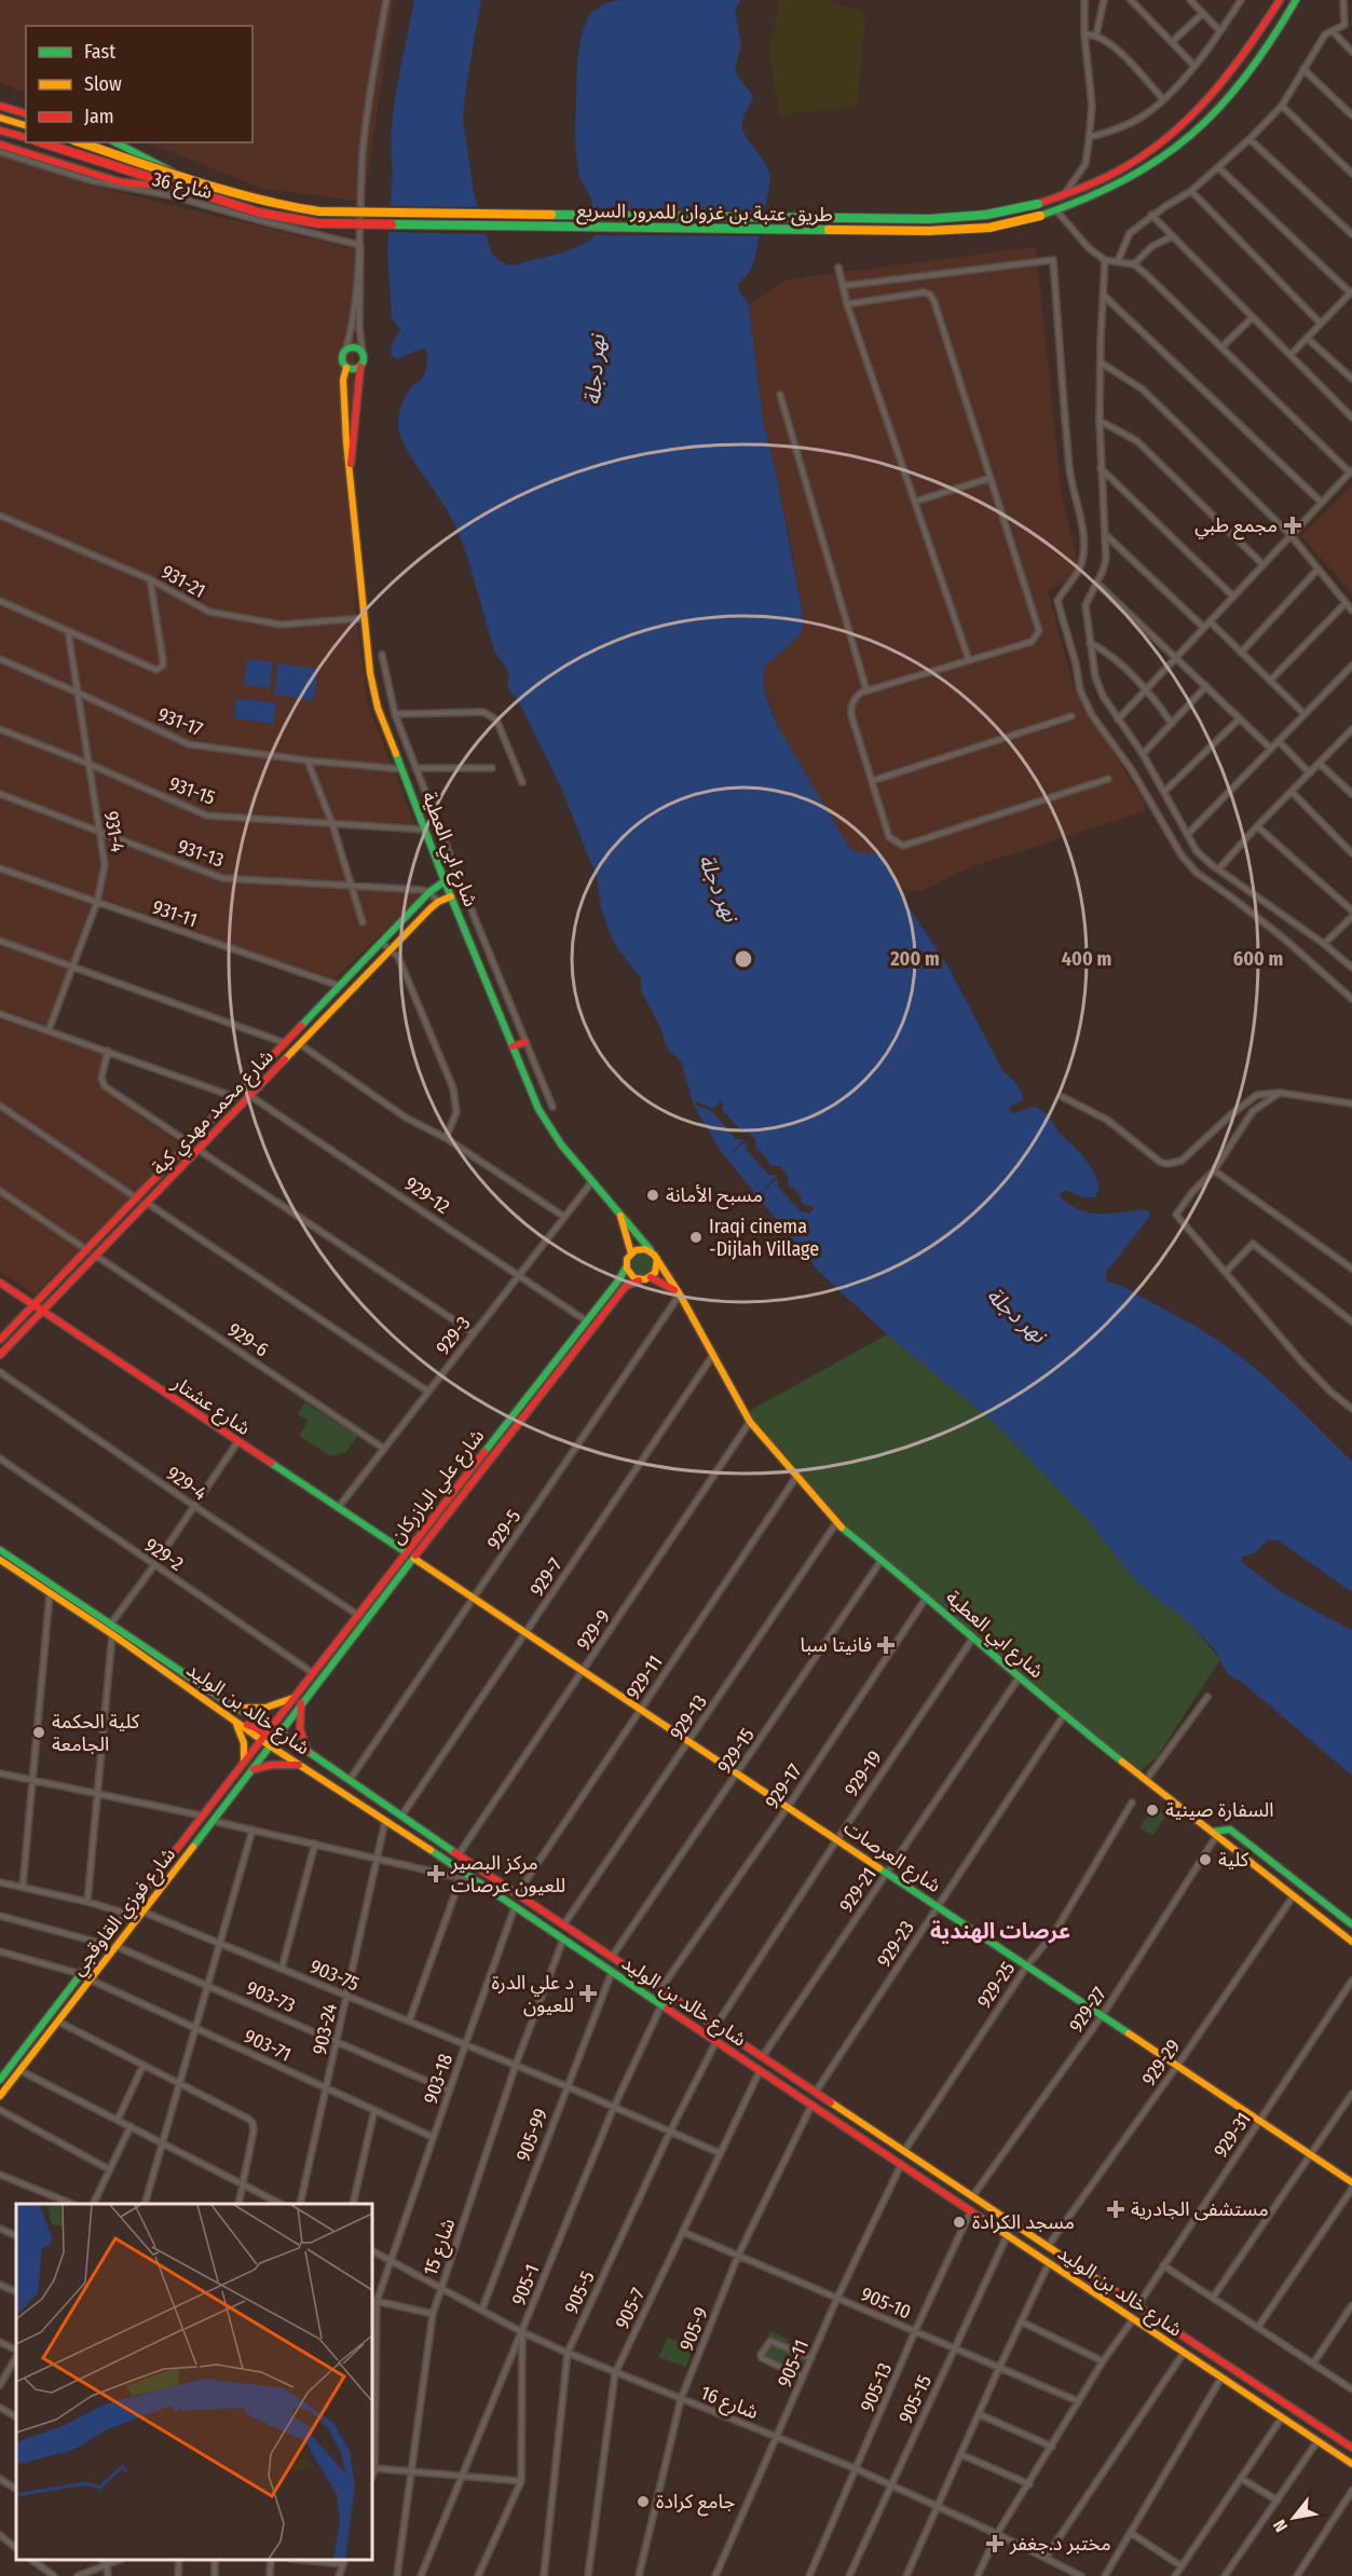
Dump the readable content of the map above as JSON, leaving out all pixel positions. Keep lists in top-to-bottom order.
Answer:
{
  "streets": {
    "main road": [
      "طريق عتبة بن غزوان للمرور السريع",
      "شارع ابي العطية",
      "شارع محمد مهدي كبة",
      "شارع عشتار",
      "شارع علي البازركان",
      "شارع خالد بن الوليد",
      "شارع العرصات",
      "شارع فوزي القاوقجي"
    ],
    "street": [
      "شارع 36",
      "931-21",
      "931-17",
      "931-15",
      "931-4",
      "931-13",
      "931-11",
      "929-12",
      "929-3",
      "929-6",
      "929-4",
      "929-5",
      "929-2",
      "929-7",
      "929-9",
      "929-11",
      "929-13",
      "929-15",
      "929-19",
      "929-17",
      "929-21",
      "929-23",
      "903-75",
      "929-25",
      "903-73",
      "929-27",
      "903-24",
      "903-71",
      "929-29",
      "903-18",
      "905-99",
      "929-31",
      "شارع 15",
      "905-1",
      "905-5",
      "905-10",
      "905-7",
      "905-9",
      "905-11",
      "905-13",
      "905-15",
      "شارع 16"
    ]
  },
  "crossings": [
    ["شارع 36", "شارع ابي العطية"],
    ["931-21", "شارع ابي العطية"],
    ["931-17", "931-4"],
    ["931-17", "شارع ابي العطية"],
    ["931-15", "931-4"],
    ["931-15", "شارع ابي العطية"],
    ["931-4", "931-13"],
    ["931-4", "931-11"],
    ["شارع ابي العطية", "شارع محمد مهدي كبة"],
    ["شارع ابي العطية", "929-3"],
    ["شارع ابي العطية", "شارع علي البازركان"],
    ["شارع ابي العطية", "929-5"],
    ["شارع ابي العطية", "929-7"],
    ["شارع ابي العطية", "929-9"],
    ["شارع ابي العطية", "929-11"],
    ["شارع ابي العطية", "929-13"],
    ["شارع ابي العطية", "929-15"],
    ["شارع ابي العطية", "929-19"],
    ["شارع ابي العطية", "929-17"],
    ["شارع ابي العطية", "929-21"],
    ["شارع ابي العطية", "929-23"],
    ["شارع ابي العطية", "929-27"],
    ["شارع ابي العطية", "929-29"],
    ["931-13", "شارع محمد مهدي كبة"],
    ["931-11", "شارع محمد مهدي كبة"],
    ["شارع محمد مهدي كبة", "929-12"],
    ["شارع محمد مهدي كبة", "929-6"],
    ["شارع محمد مهدي كبة", "شارع عشتار"],
    ["929-12", "929-3"],
    ["929-12", "شارع علي البازركان"],
    ["929-3", "929-6"],
    ["929-3", "شارع عشتار"],
    ["شارع عشتار", "شارع علي البازركان"],
    ["929-4", "شارع علي البازركان"],
    ["شارع علي البازركان", "929-2"],
    ["شارع علي البازركان", "شارع خالد بن الوليد"],
    ["شارع علي البازركان", "شارع العرصات"],
    ["شارع علي البازركان", "شارع فوزي القاوقجي"],
    ["929-5", "شارع خالد بن الوليد"],
    ["929-5", "شارع العرصات"],
    ["929-7", "شارع خالد بن الوليد"],
    ["929-7", "شارع العرصات"],
    ["929-9", "شارع خالد بن الوليد"],
    ["929-9", "شارع العرصات"],
    ["929-11", "شارع خالد بن الوليد"],
    ["929-11", "شارع العرصات"],
    ["شارع خالد بن الوليد", "929-13"],
    ["شارع خالد بن الوليد", "929-15"],
    ["شارع خالد بن الوليد", "929-19"],
    ["شارع خالد بن الوليد", "929-17"],
    ["شارع خالد بن الوليد", "929-21"],
    ["شارع خالد بن الوليد", "شارع فوزي القاوقجي"],
    ["شارع خالد بن الوليد", "929-23"],
    ["شارع خالد بن الوليد", "929-25"],
    ["شارع خالد بن الوليد", "929-27"],
    ["شارع خالد بن الوليد", "903-24"],
    ["شارع خالد بن الوليد", "929-29"],
    ["شارع خالد بن الوليد", "903-18"],
    ["شارع خالد بن الوليد", "905-99"],
    ["شارع خالد بن الوليد", "929-31"],
    ["شارع خالد بن الوليد", "شارع 15"],
    ["شارع خالد بن الوليد", "905-1"],
    ["شارع خالد بن الوليد", "905-5"],
    ["شارع خالد بن الوليد", "905-7"],
    ["شارع خالد بن الوليد", "905-9"],
    ["شارع خالد بن الوليد", "905-11"],
    ["شارع خالد بن الوليد", "905-13"],
    ["شارع خالد بن الوليد", "905-15"],
    ["929-13", "شارع العرصات"],
    ["929-15", "شارع العرصات"],
    ["929-19", "شارع العرصات"],
    ["929-17", "شارع العرصات"],
    ["شارع العرصات", "929-21"],
    ["شارع العرصات", "929-23"],
    ["شارع العرصات", "929-25"],
    ["شارع العرصات", "929-27"],
    ["شارع العرصات", "929-29"],
    ["شارع العرصات", "929-31"],
    ["شارع فوزي القاوقجي", "903-75"],
    ["شارع فوزي القاوقجي", "903-73"],
    ["شارع فوزي القاوقجي", "903-71"],
    ["903-75", "903-24"],
    ["903-75", "903-18"],
    ["903-75", "905-99"],
    ["903-75", "شارع 15"],
    ["903-75", "905-1"],
    ["903-75", "905-5"],
    ["903-75", "905-7"],
    ["903-73", "903-24"],
    ["903-73", "903-18"],
    ["903-24", "903-71"],
    ["903-71", "903-18"],
    ["903-18", "شارع 16"],
    ["905-99", "شارع 16"],
    ["شارع 15", "شارع 16"],
    ["905-1", "شارع 16"],
    ["905-5", "شارع 16"],
    ["905-10", "905-7"],
    ["905-10", "905-9"],
    ["905-10", "905-11"],
    ["905-10", "905-13"],
    ["905-10", "905-15"],
    ["905-7", "شارع 16"],
    ["905-9", "شارع 16"],
    ["905-11", "شارع 16"],
    ["905-13", "شارع 16"],
    ["905-15", "شارع 16"]
  ],
  "districts": ["عرصات الهندية"],
  "water": ["نهر دجلة"],
  "places": {
    "health": [
      "مجمع طبي",
      "فانيتا سبا",
      "مركز البصير للعيون عرصات",
      "د علي الدرة للعيون",
      "مستشفى الجادرية",
      "مختبر د.جغفر"
    ],
    "other": [
      "مسبح الأمانة",
      "Iraqi cinema -Dijlah Village",
      "كلية الحكمة الجامعة",
      "السفارة صينية",
      "كلية",
      "مسجد الكرادة",
      "جامع كرادة"
    ]
  },
  "legend": ["Fast", "Slow", "Jam"],
  "north": "bottom left",
  "rings": ["200 m", "400 m", "600 m"]
}
